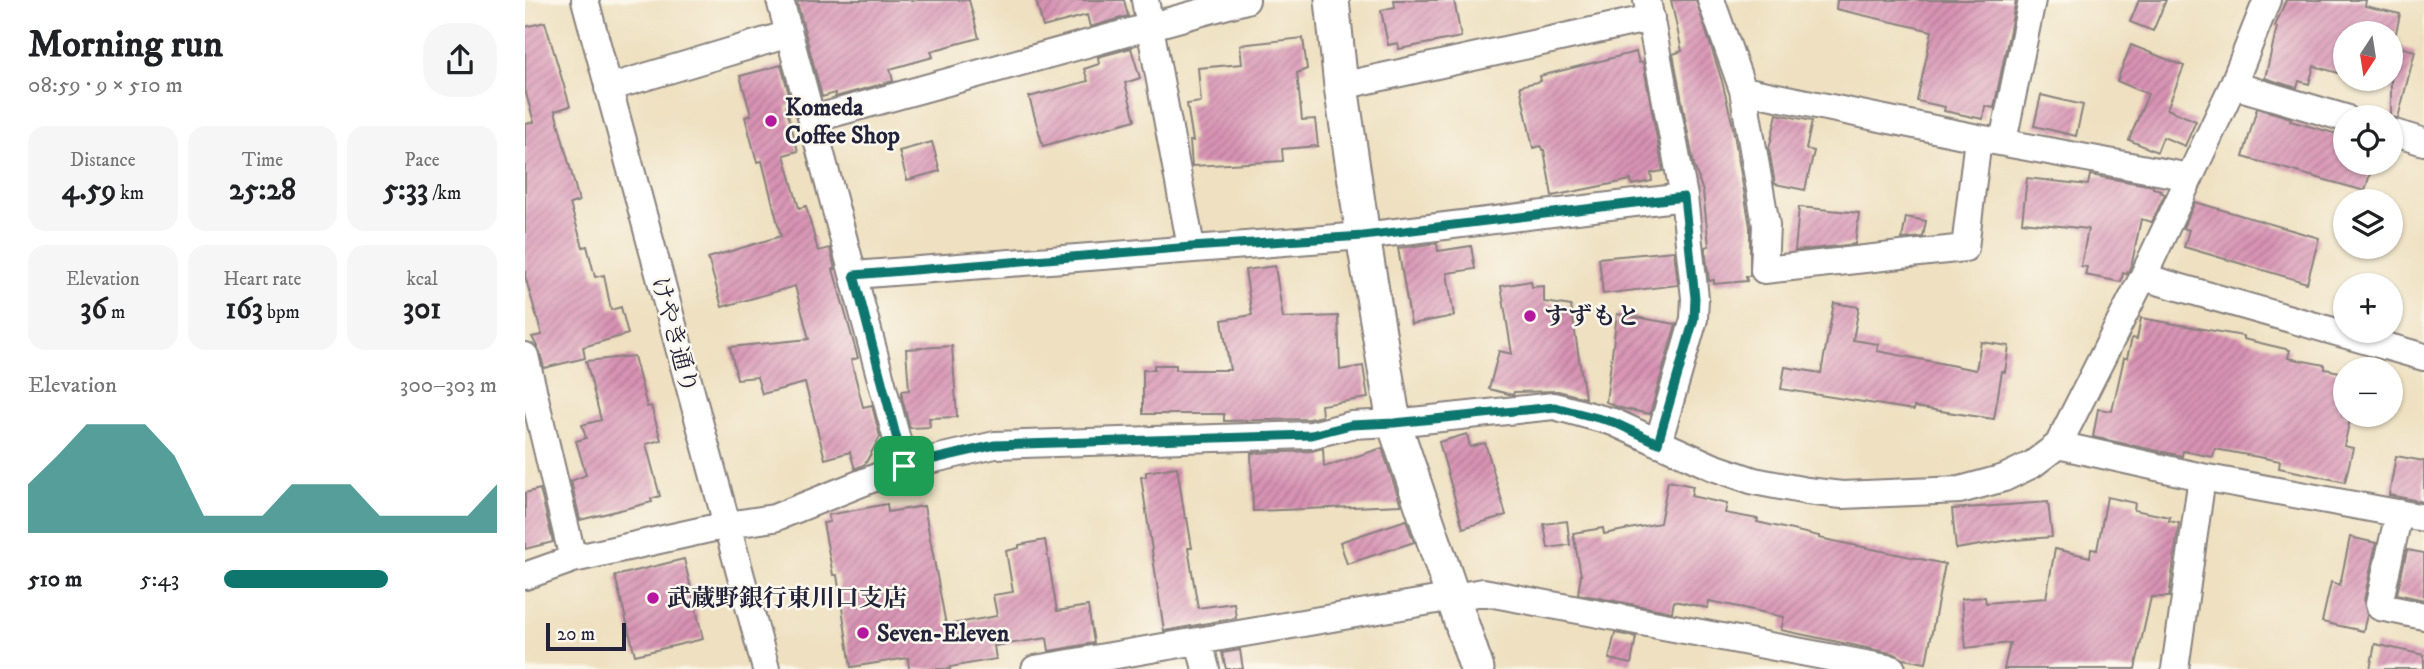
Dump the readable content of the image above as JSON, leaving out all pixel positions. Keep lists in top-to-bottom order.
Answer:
{
  "streets": {
    "street": ["けやき通り"]
  },
  "places": [
    "Komeda Coffee Shop",
    "すずもと",
    "武蔵野銀行東川口支店",
    "Seven-Eleven"
  ],
  "scale_bar": "20 m",
  "north": "bottom",
  "page": {
    "heading": ["Morning run", "08:59 · 9 × 510 m"],
    "map_buttons": ["+", "−"],
    "stats": [
      ["Distance", "4.59 km"],
      ["Time", "25:28"],
      ["Pace", "5:33 /km"],
      ["Elevation", "36 m"],
      ["Heart rate", "163 bpm"],
      ["kcal", "301"]
    ],
    "chart": ["Elevation", "300–303 m"],
    "list": [
      {
        "name": "510 m",
        "note": "5:43"
      }
    ],
    "scale": "20 m"
  }
}
